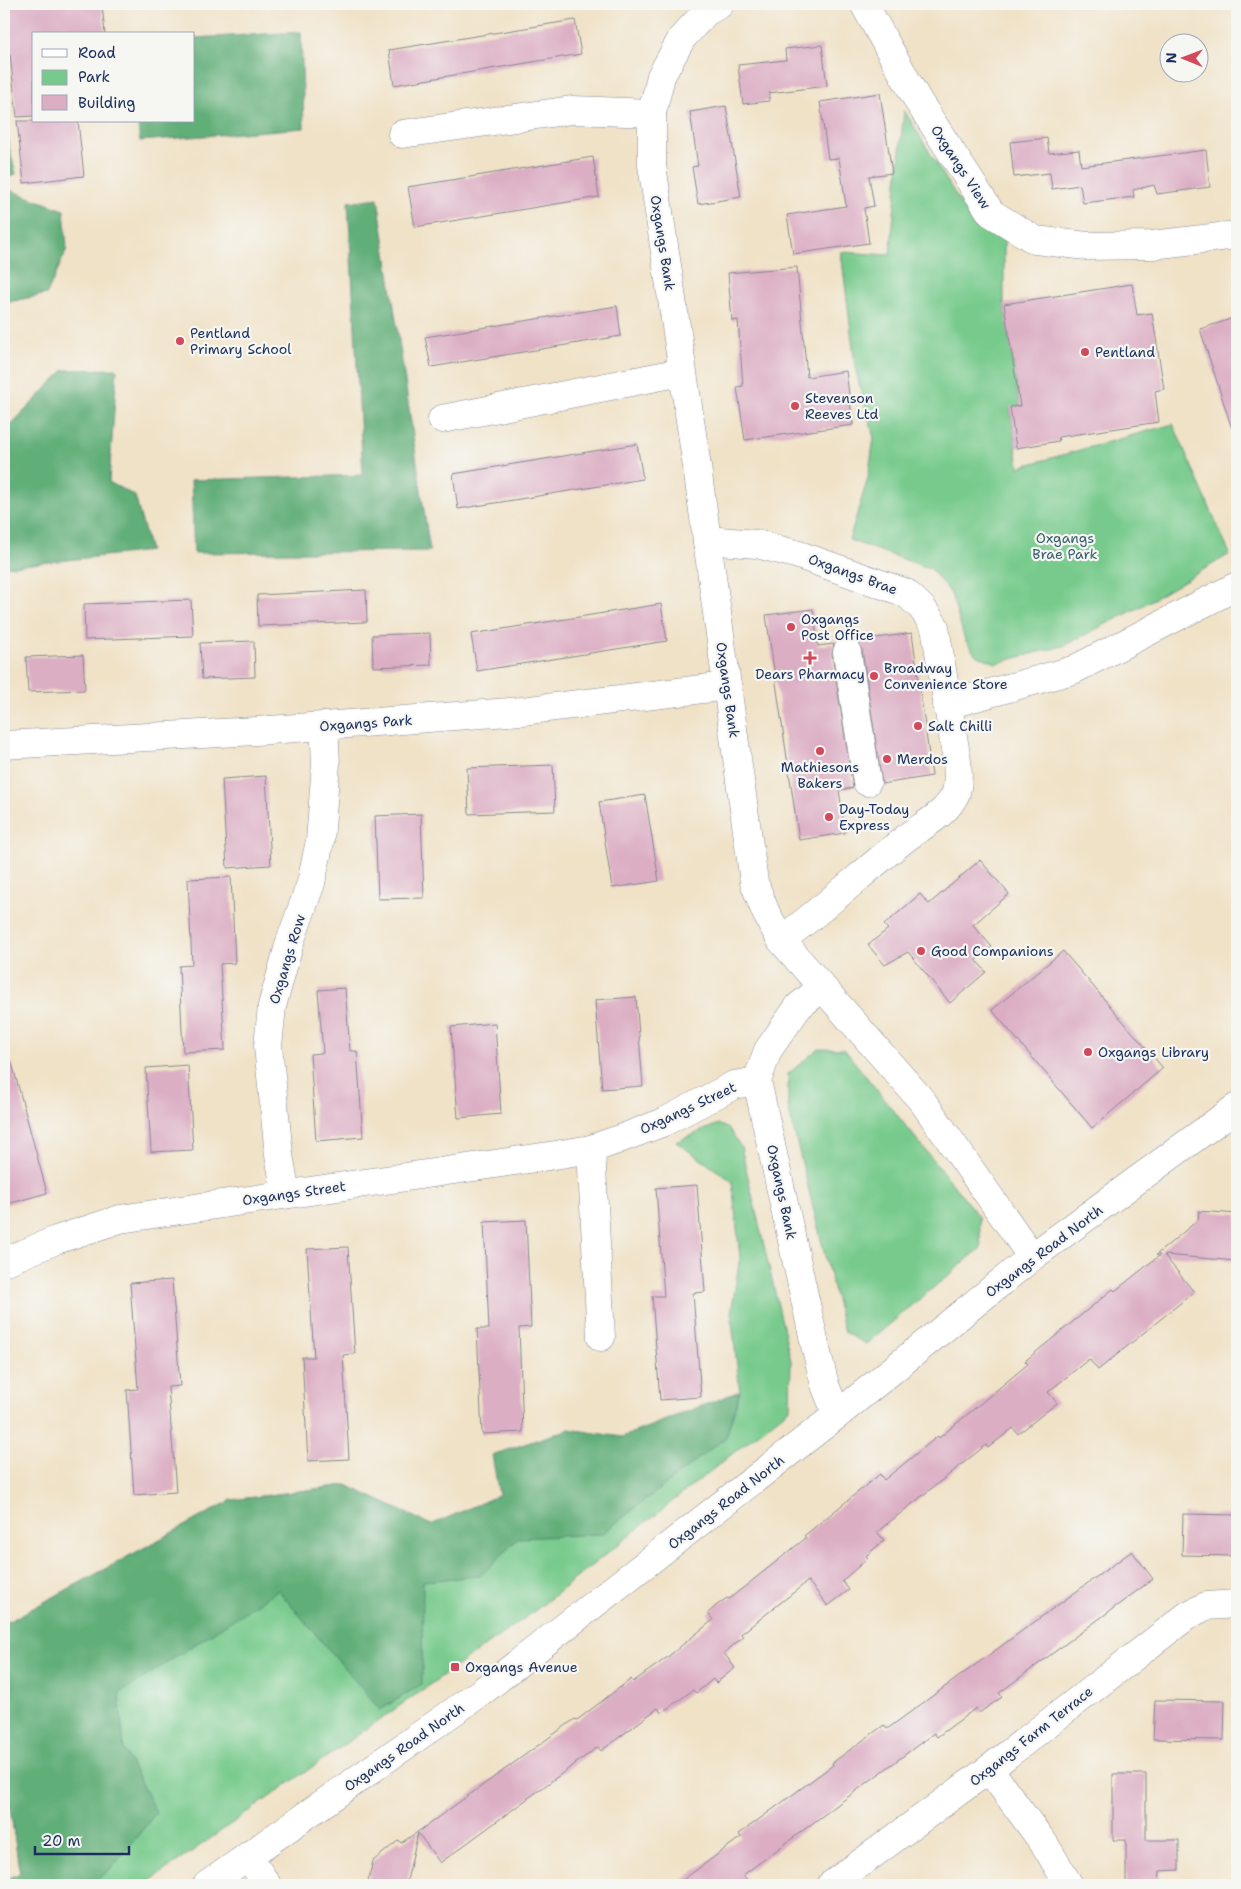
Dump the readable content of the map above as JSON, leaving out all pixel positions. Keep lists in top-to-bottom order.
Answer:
{
  "streets": {
    "street": [
      "Oxgangs View",
      "Oxgangs Bank",
      "Oxgangs Brae",
      "Oxgangs Park",
      "Oxgangs Row",
      "Oxgangs Street",
      "Oxgangs Road North",
      "Oxgangs Farm Terrace"
    ]
  },
  "crossings": [
    ["Oxgangs Bank", "Oxgangs Brae"],
    ["Oxgangs Bank", "Oxgangs Park"],
    ["Oxgangs Bank", "Oxgangs Street"],
    ["Oxgangs Bank", "Oxgangs Road North"],
    ["Oxgangs Park", "Oxgangs Row"],
    ["Oxgangs Row", "Oxgangs Street"]
  ],
  "parks": ["Oxgangs Brae Park"],
  "places": {
    "other": [
      "Pentland Primary School",
      "Pentland",
      "Stevenson Reeves Ltd",
      "Oxgangs Post Office",
      "Broadway Convenience Store",
      "Salt Chilli",
      "Mathiesons Bakers",
      "Merdos",
      "Day-Today Express",
      "Good Companions",
      "Oxgangs Library"
    ],
    "health": ["Dears Pharmacy"],
    "transit": ["Oxgangs Avenue"]
  },
  "legend": ["Road", "Park", "Building"],
  "scale_bar": "20 m",
  "north": "left"
}
